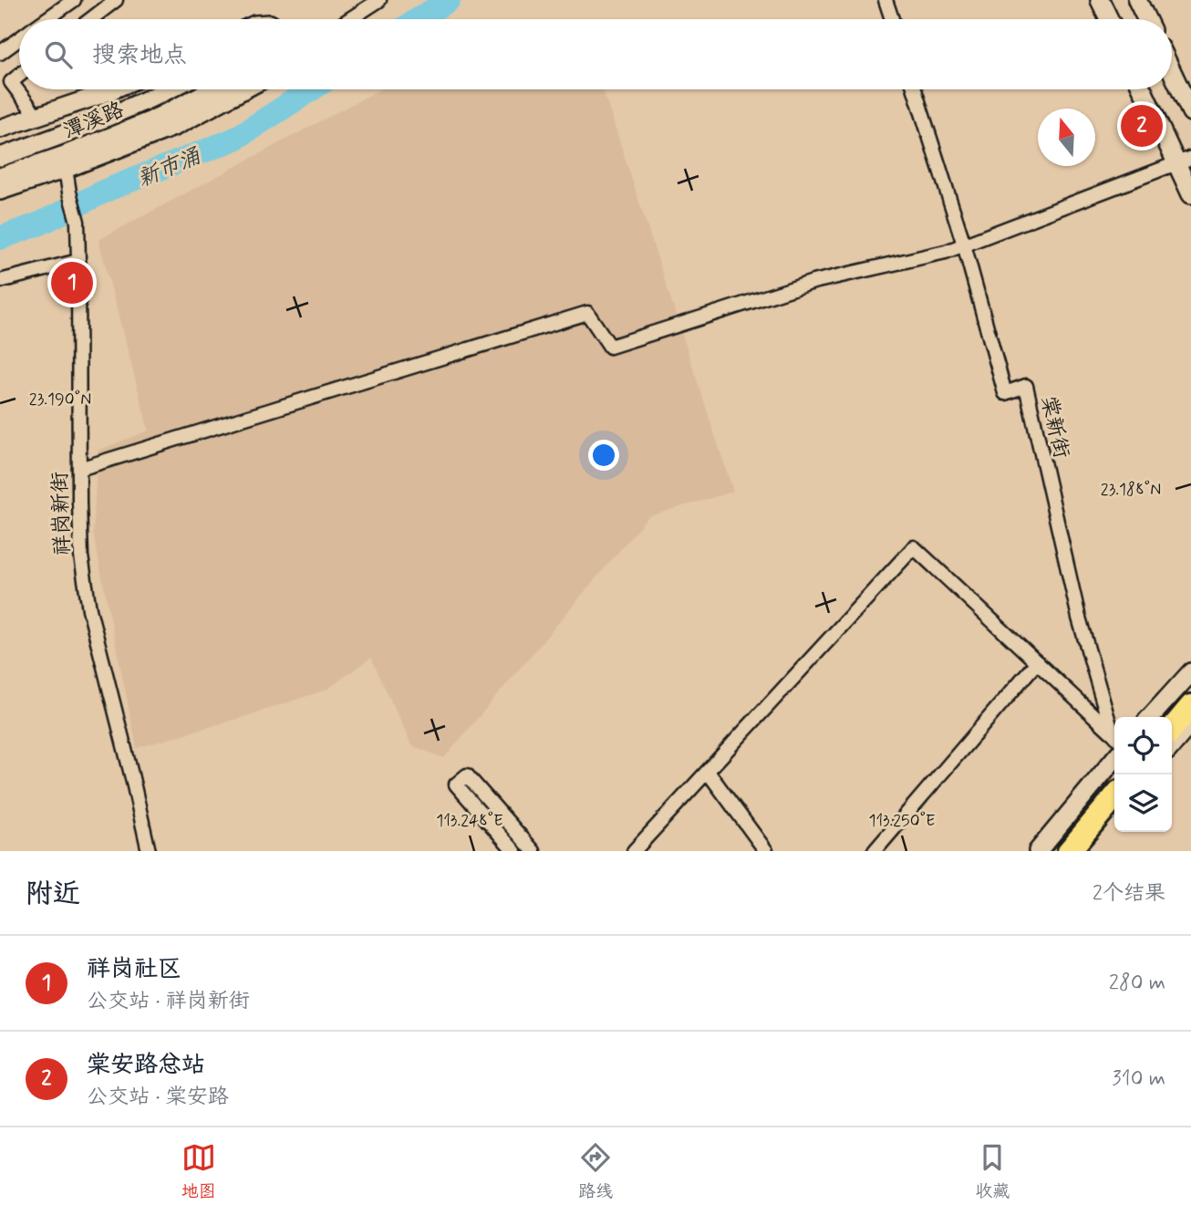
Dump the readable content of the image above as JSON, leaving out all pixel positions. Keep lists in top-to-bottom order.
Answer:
{
  "streets": {
    "street": ["潭溪路", "棠新街", "祥岗新街"]
  },
  "water": ["新市涌"],
  "north": "top",
  "page": {
    "search": "搜索地点",
    "pins": ["2", "1"],
    "heading": ["附近", "2个结果"],
    "list": [
      {
        "mark": "1",
        "name": "祥岗社区",
        "note": "公交站 · 祥岗新街",
        "value": "280 m"
      },
      {
        "mark": "2",
        "name": "棠安路总站",
        "note": "公交站 · 棠安路",
        "value": "310 m"
      }
    ],
    "nav": ["地图", "路线", "收藏"]
  },
  "coordinates": [
    "23.190°N",
    "23.188°N",
    "113.248°E",
    "113.250°E"
  ]
}
